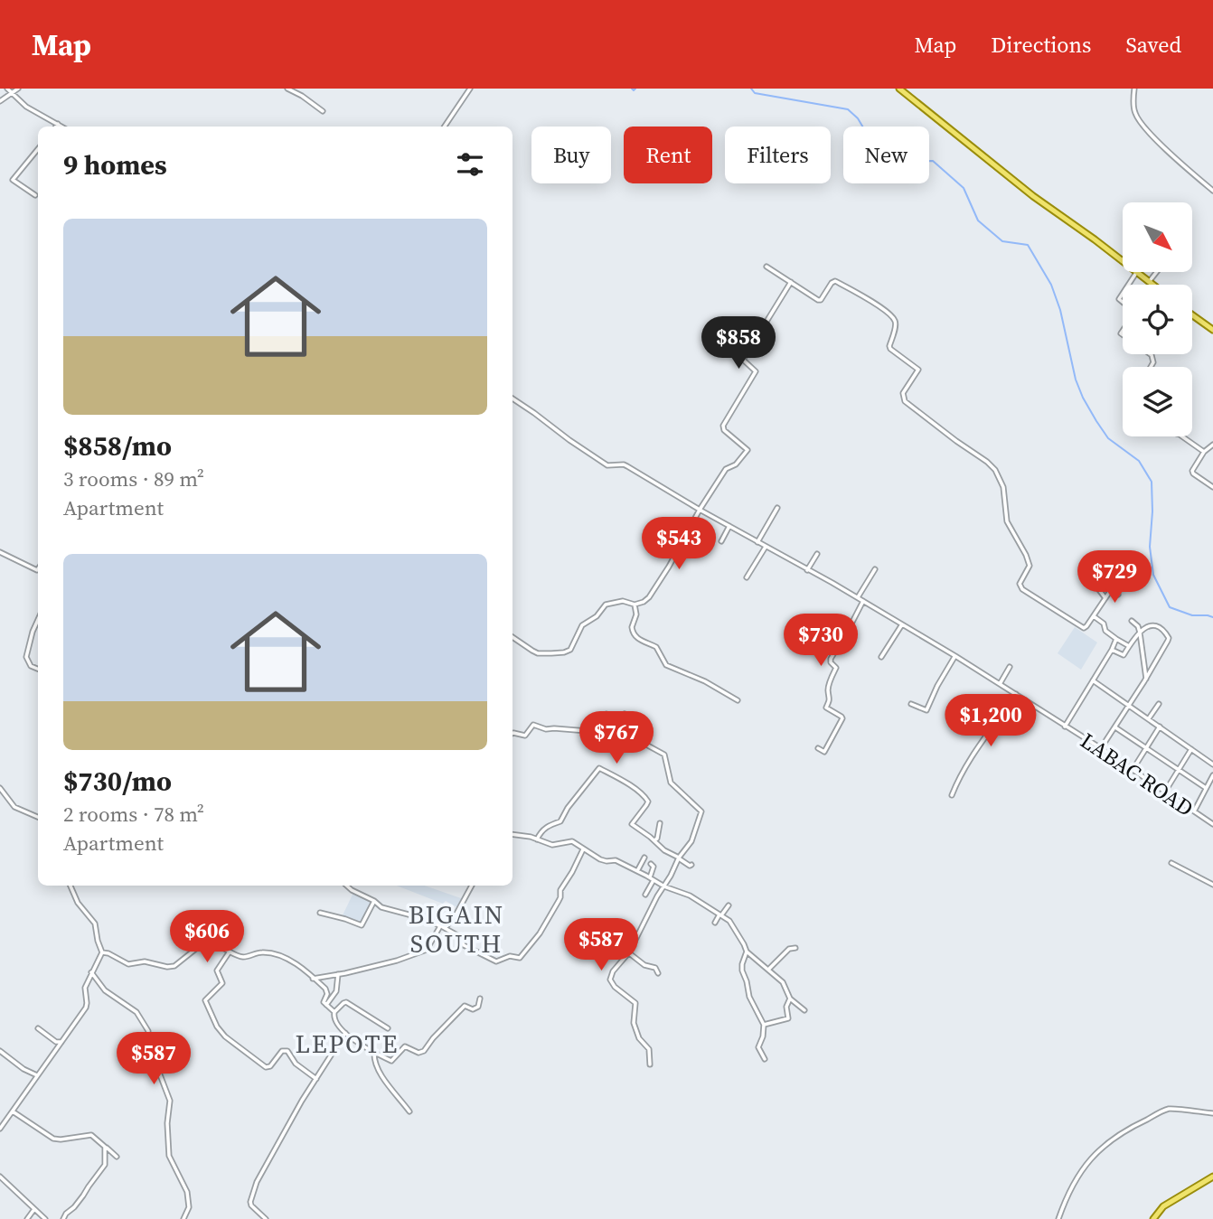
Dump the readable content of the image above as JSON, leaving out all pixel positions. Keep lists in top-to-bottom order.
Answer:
{
  "streets": {
    "street": ["LABAC ROAD"]
  },
  "districts": ["BIGAIN SOUTH", "LEPOTE"],
  "north": "bottom right",
  "page": {
    "header": "Map",
    "nav": ["Map", "Directions", "Saved"],
    "chip": [
      "Buy",
      "Rent",
      "Filters",
      "New"
    ],
    "heading": "9 homes",
    "list": [
      {
        "name": "$858/mo",
        "note": "3 rooms · 89 m² · Apartment"
      },
      {
        "name": "$730/mo",
        "note": "2 rooms · 78 m² · Apartment"
      }
    ],
    "price": [
      "$858",
      "$543",
      "$729",
      "$730",
      "$1,200",
      "$767",
      "$606",
      "$587",
      "$587"
    ]
  }
}
